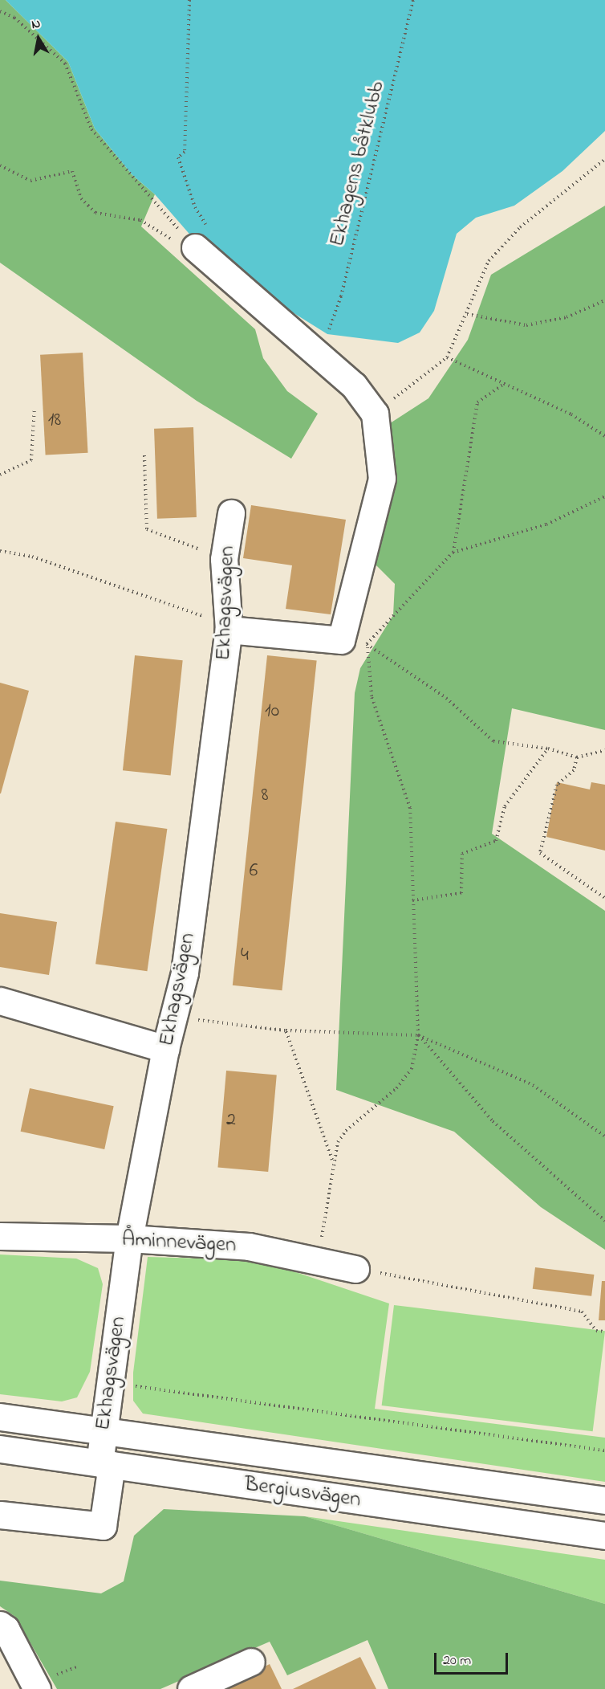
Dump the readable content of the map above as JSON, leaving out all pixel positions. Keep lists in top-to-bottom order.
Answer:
{
  "streets": {
    "street": ["Ekhagsvägen", "Åminnevägen", "Bergiusvägen"],
    "path": ["Ekhagens båtklubb"]
  },
  "crossings": [
    ["Ekhagsvägen", "Åminnevägen"],
    ["Ekhagsvägen", "Bergiusvägen"]
  ],
  "house_numbers": [
    "18",
    "10",
    "8",
    "6",
    "4",
    "2"
  ],
  "scale_bar": "20 m",
  "north": "top"
}
